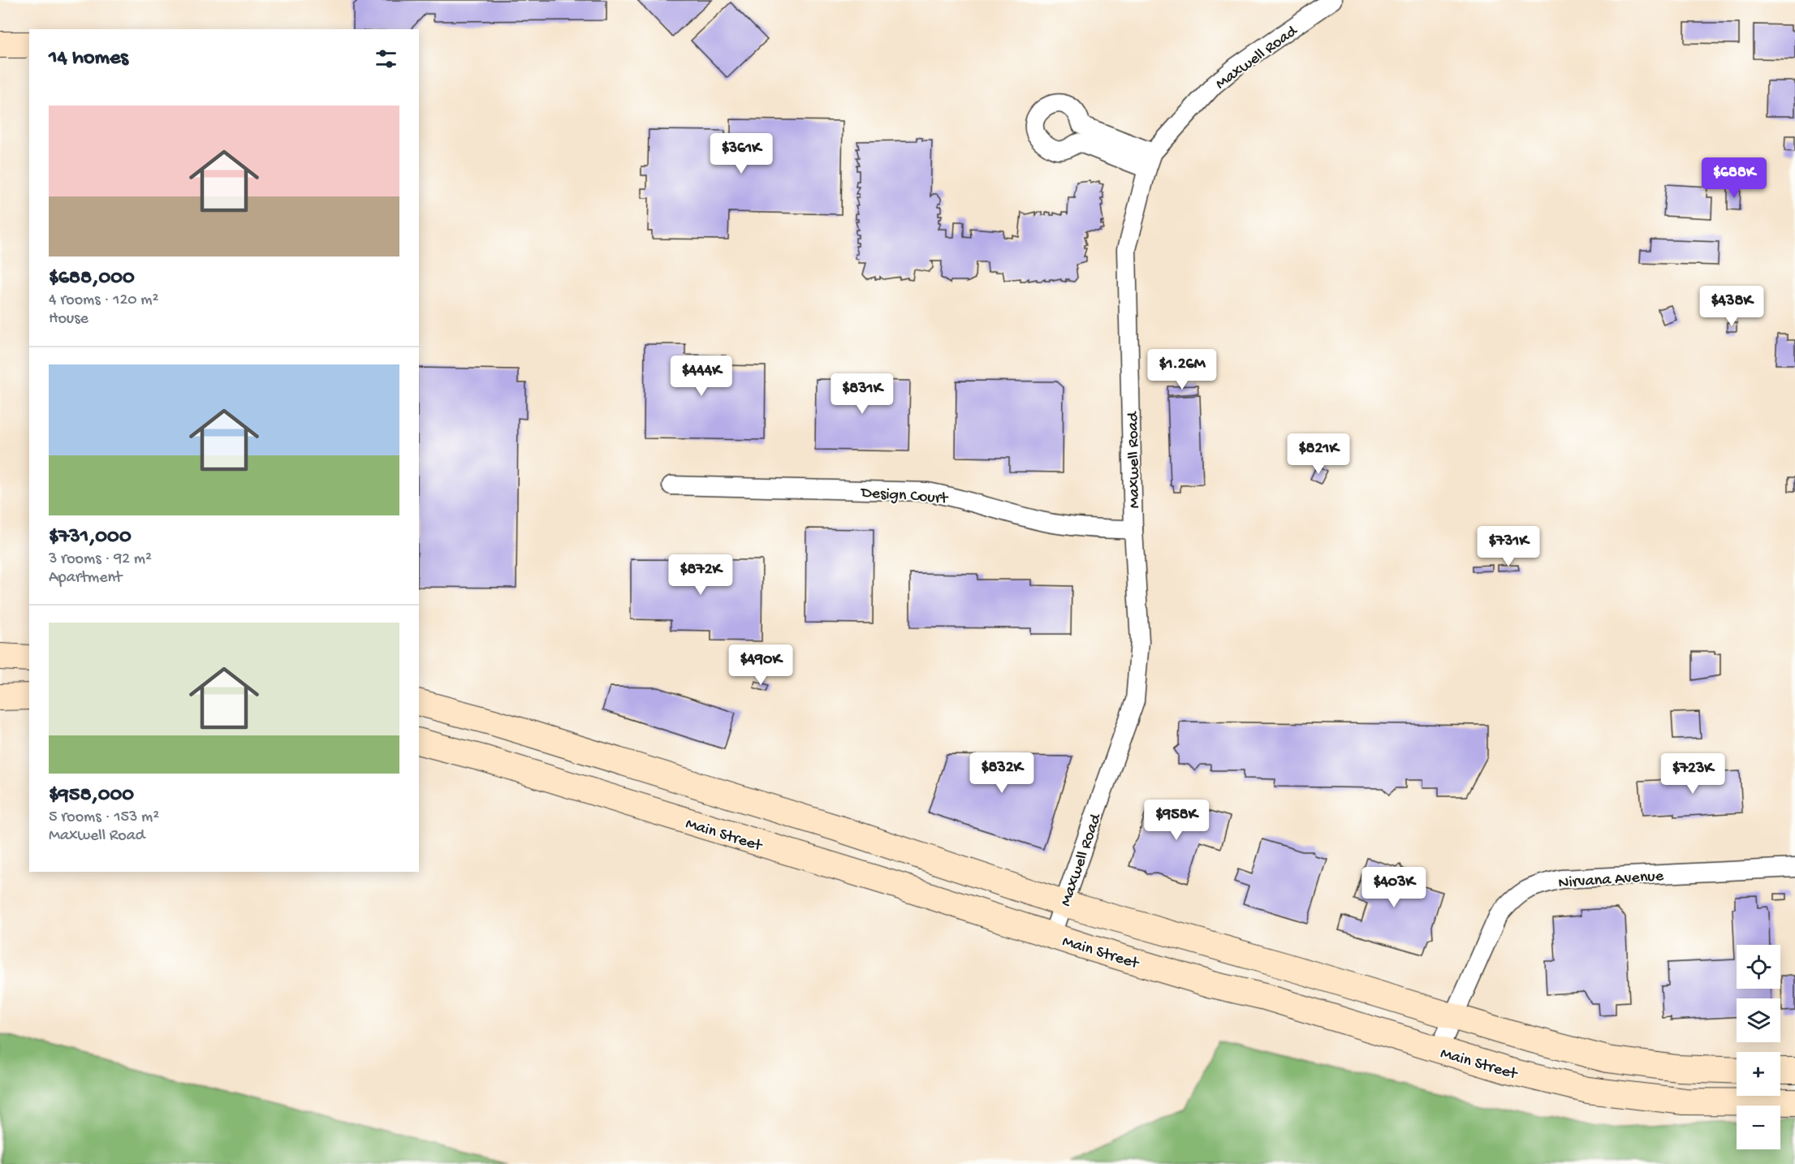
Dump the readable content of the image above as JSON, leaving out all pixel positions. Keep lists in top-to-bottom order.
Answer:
{
  "streets": {
    "main road": ["Main Street"],
    "street": ["Maxwell Road", "Design Court", "Nirvana Avenue"]
  },
  "crossings": [
    ["Maxwell Road", "Design Court"],
    ["Maxwell Road", "Main Street"],
    ["Main Street", "Nirvana Avenue"]
  ],
  "page": {
    "heading": "14 homes",
    "list": [
      {
        "name": "$688,000",
        "note": "4 rooms · 120 m² · House"
      },
      {
        "name": "$731,000",
        "note": "3 rooms · 92 m² · Apartment"
      },
      {
        "name": "$958,000",
        "note": "5 rooms · 153 m² · Maxwell Road"
      }
    ],
    "price": [
      "$361K",
      "$688K",
      "$438K",
      "$1.26M",
      "$444K",
      "$831K",
      "$821K",
      "$731K",
      "$872K",
      "$490K",
      "$832K",
      "$723K",
      "$958K",
      "$403K"
    ],
    "map_buttons": ["+", "−"]
  }
}
